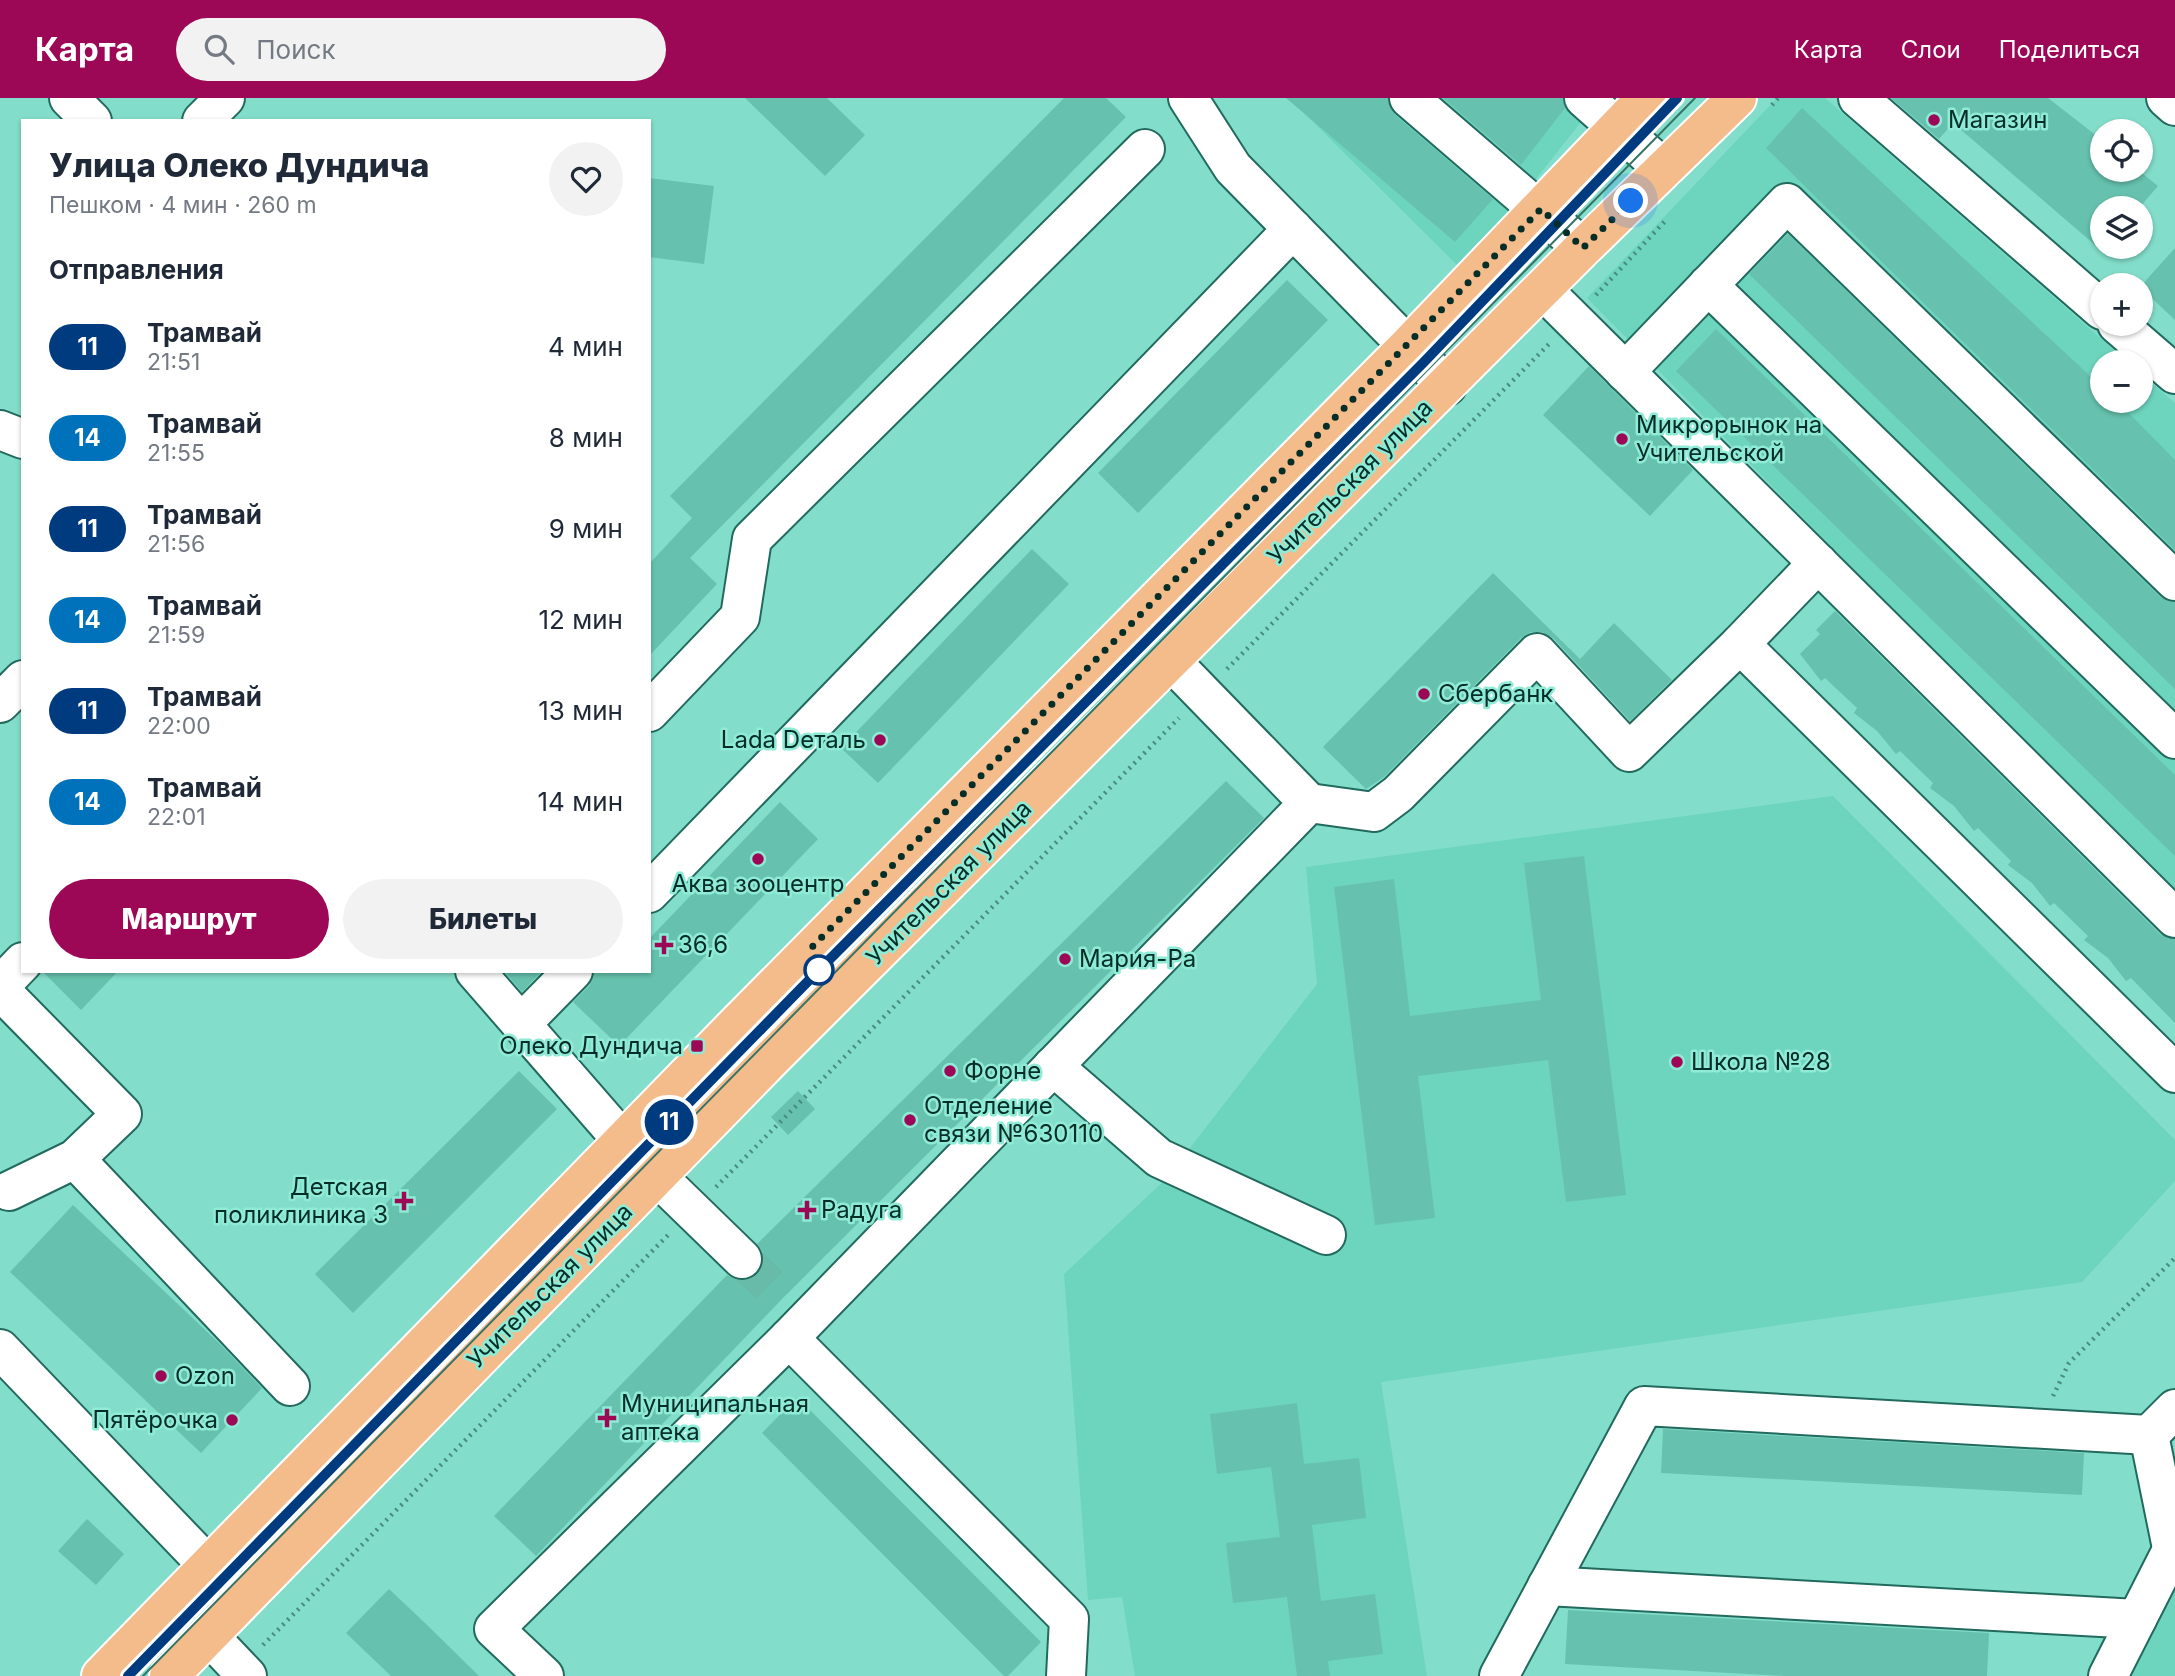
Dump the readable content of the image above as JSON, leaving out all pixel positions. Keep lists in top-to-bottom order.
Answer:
{
  "streets": {
    "main road": ["Учительская улица"]
  },
  "places": {
    "other": [
      "Магазин",
      "Микрорынок на Учительской",
      "Сбербанк",
      "Lada Dеталь",
      "Аква зооцентр",
      "Мария-Ра",
      "Школа №28",
      "Форне",
      "Отделение связи №630110",
      "Ozon",
      "Пятёрочка"
    ],
    "health": [
      "36,6",
      "Детская поликлиника 3",
      "Радуга",
      "Муниципальная аптека"
    ],
    "transit": ["Олеко Дундича"]
  },
  "lines": ["tram line 11"],
  "page": {
    "header": "Карта",
    "search": "Поиск",
    "nav": ["Карта", "Слои", "Поделиться"],
    "on_map": "11",
    "map_buttons": ["+", "−"],
    "heading": [
      ["Улица Олеко Дундича", "Пешком · 4 мин · 260 m"],
      "Отправления"
    ],
    "list": [
      {
        "mark": "11",
        "name": "Трамвай",
        "note": "21:51",
        "value": "4 мин"
      },
      {
        "mark": "14",
        "name": "Трамвай",
        "note": "21:55",
        "value": "8 мин"
      },
      {
        "mark": "11",
        "name": "Трамвай",
        "note": "21:56",
        "value": "9 мин"
      },
      {
        "mark": "14",
        "name": "Трамвай",
        "note": "21:59",
        "value": "12 мин"
      },
      {
        "mark": "11",
        "name": "Трамвай",
        "note": "22:00",
        "value": "13 мин"
      },
      {
        "mark": "14",
        "name": "Трамвай",
        "note": "22:01",
        "value": "14 мин"
      }
    ],
    "buttons": ["Маршрут", "Билеты"]
  }
}
